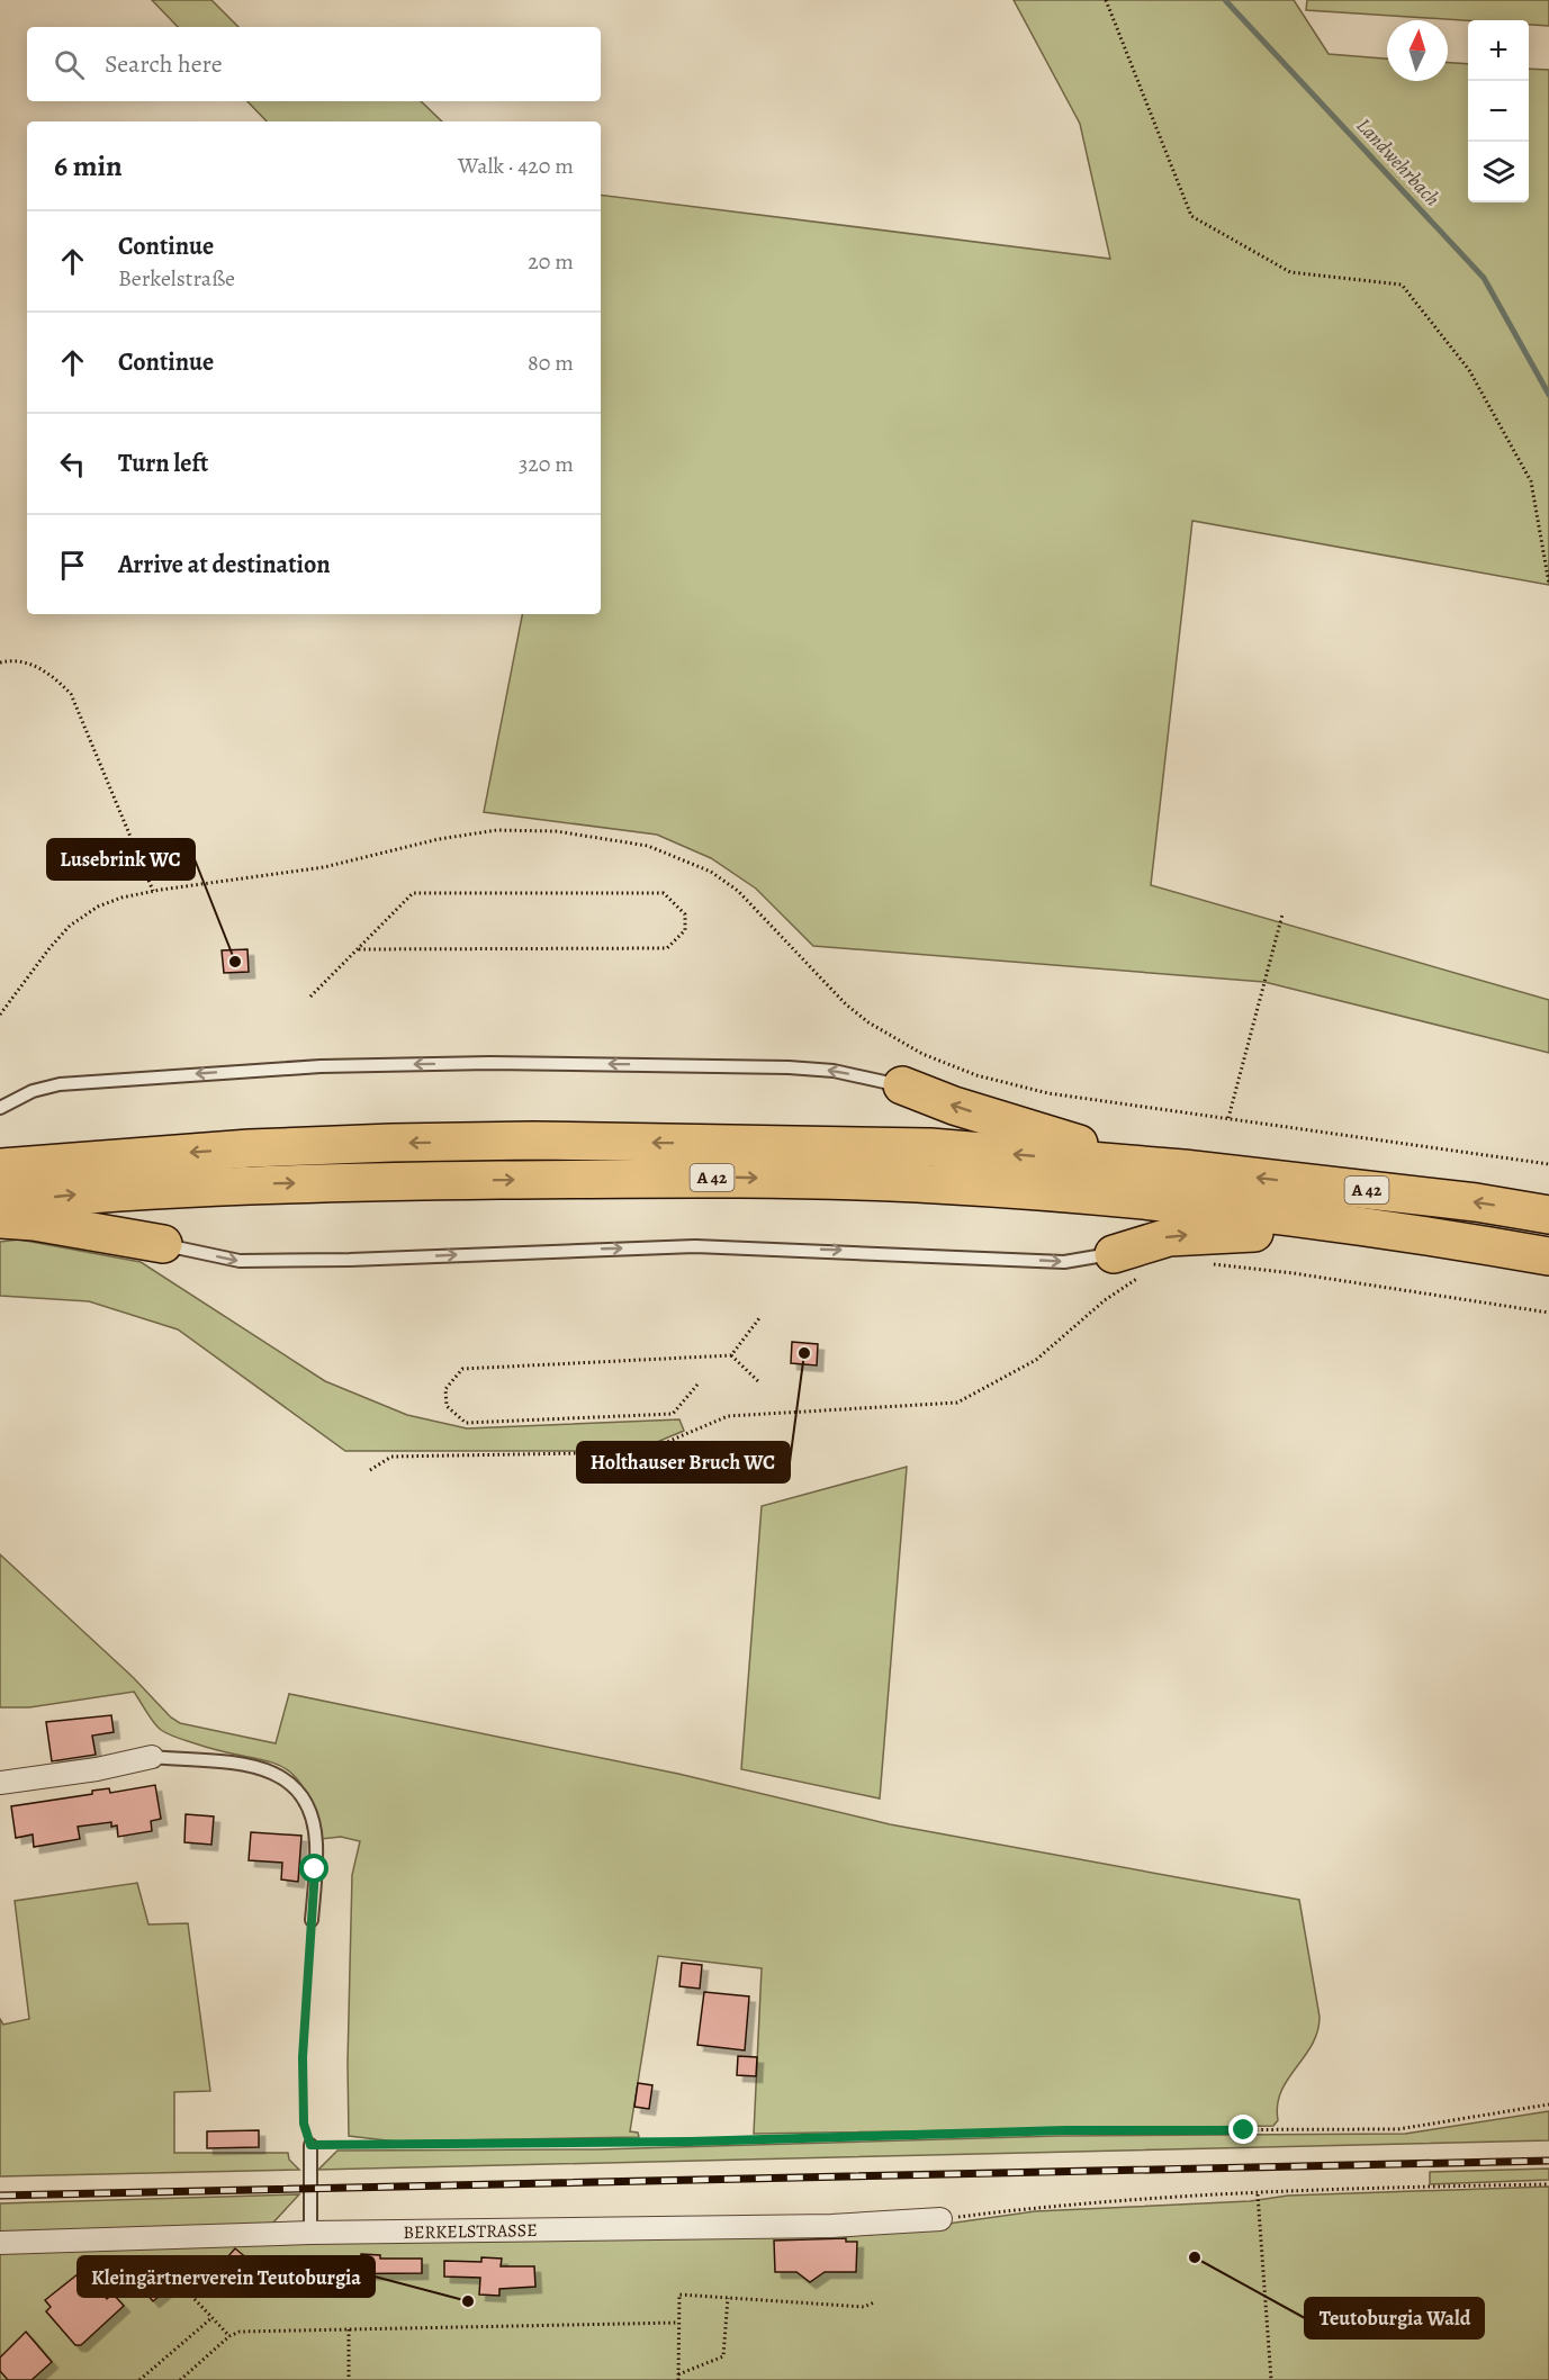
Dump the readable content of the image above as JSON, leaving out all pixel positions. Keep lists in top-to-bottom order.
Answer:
{
  "streets": {
    "highway": ["A 42"],
    "street": ["BERKELSTRASSE"]
  },
  "water": ["Landwehrbach"],
  "places": [
    "Lusebrink WC",
    "Holthauser Bruch WC",
    "Teutoburgia Wald",
    "Kleingärtnerverein Teutoburgia"
  ],
  "north": "top",
  "page": {
    "map_buttons": ["+", "−"],
    "search": "Search here",
    "heading": ["6 min", "Walk · 420 m"],
    "list": [
      ["Continue", "Berkelstraße", "20 m"],
      ["Continue", "80 m"],
      ["Turn left", "320 m"],
      "Arrive at destination"
    ]
  }
}
